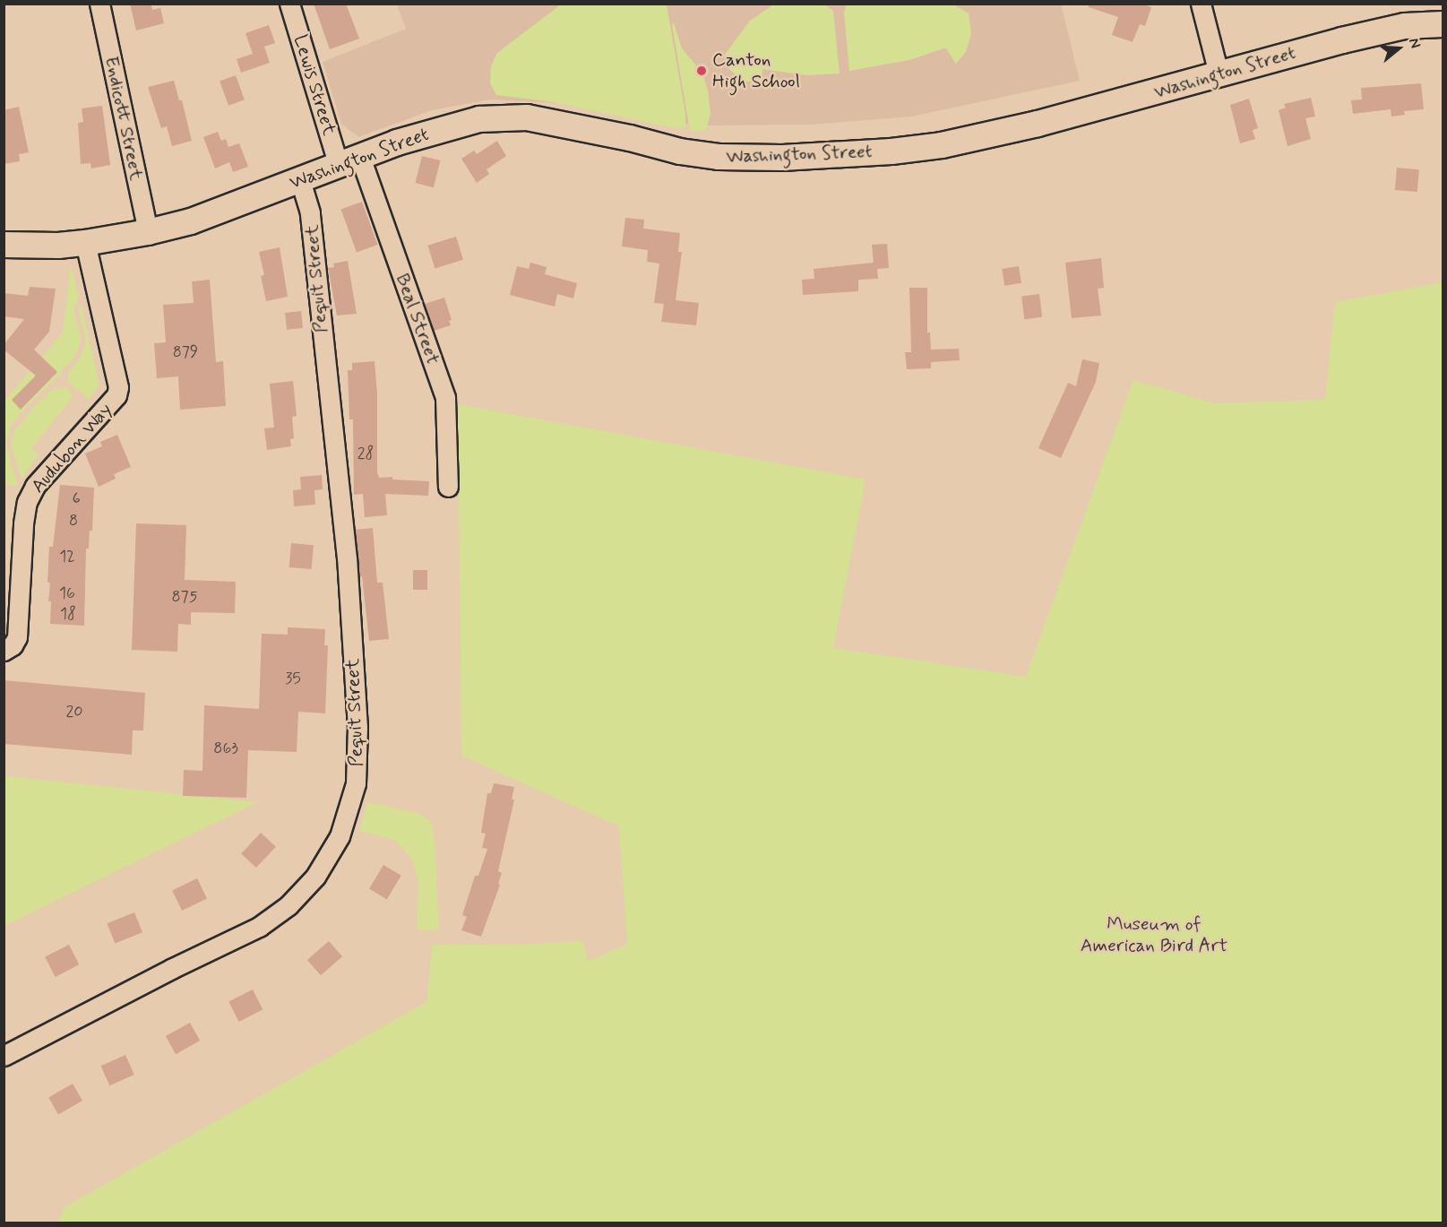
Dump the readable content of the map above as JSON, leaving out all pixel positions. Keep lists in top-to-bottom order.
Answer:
{
  "streets": {
    "main road": ["Washington Street"],
    "street": [
      "Lewis Street",
      "Endicott Street",
      "Pequit Street",
      "Beal Street",
      "Audubon Way"
    ]
  },
  "crossings": [
    ["Washington Street", "Lewis Street"],
    ["Washington Street", "Endicott Street"],
    ["Washington Street", "Pequit Street"],
    ["Washington Street", "Beal Street"],
    ["Washington Street", "Audubon Way"],
    ["Lewis Street", "Beal Street"]
  ],
  "parks": ["Museum of American Bird Art"],
  "places": ["Canton High School"],
  "house_numbers": [
    "879",
    "28",
    "6",
    "8",
    "12",
    "16",
    "875",
    "18",
    "35",
    "20",
    "863"
  ],
  "north": "right"
}
